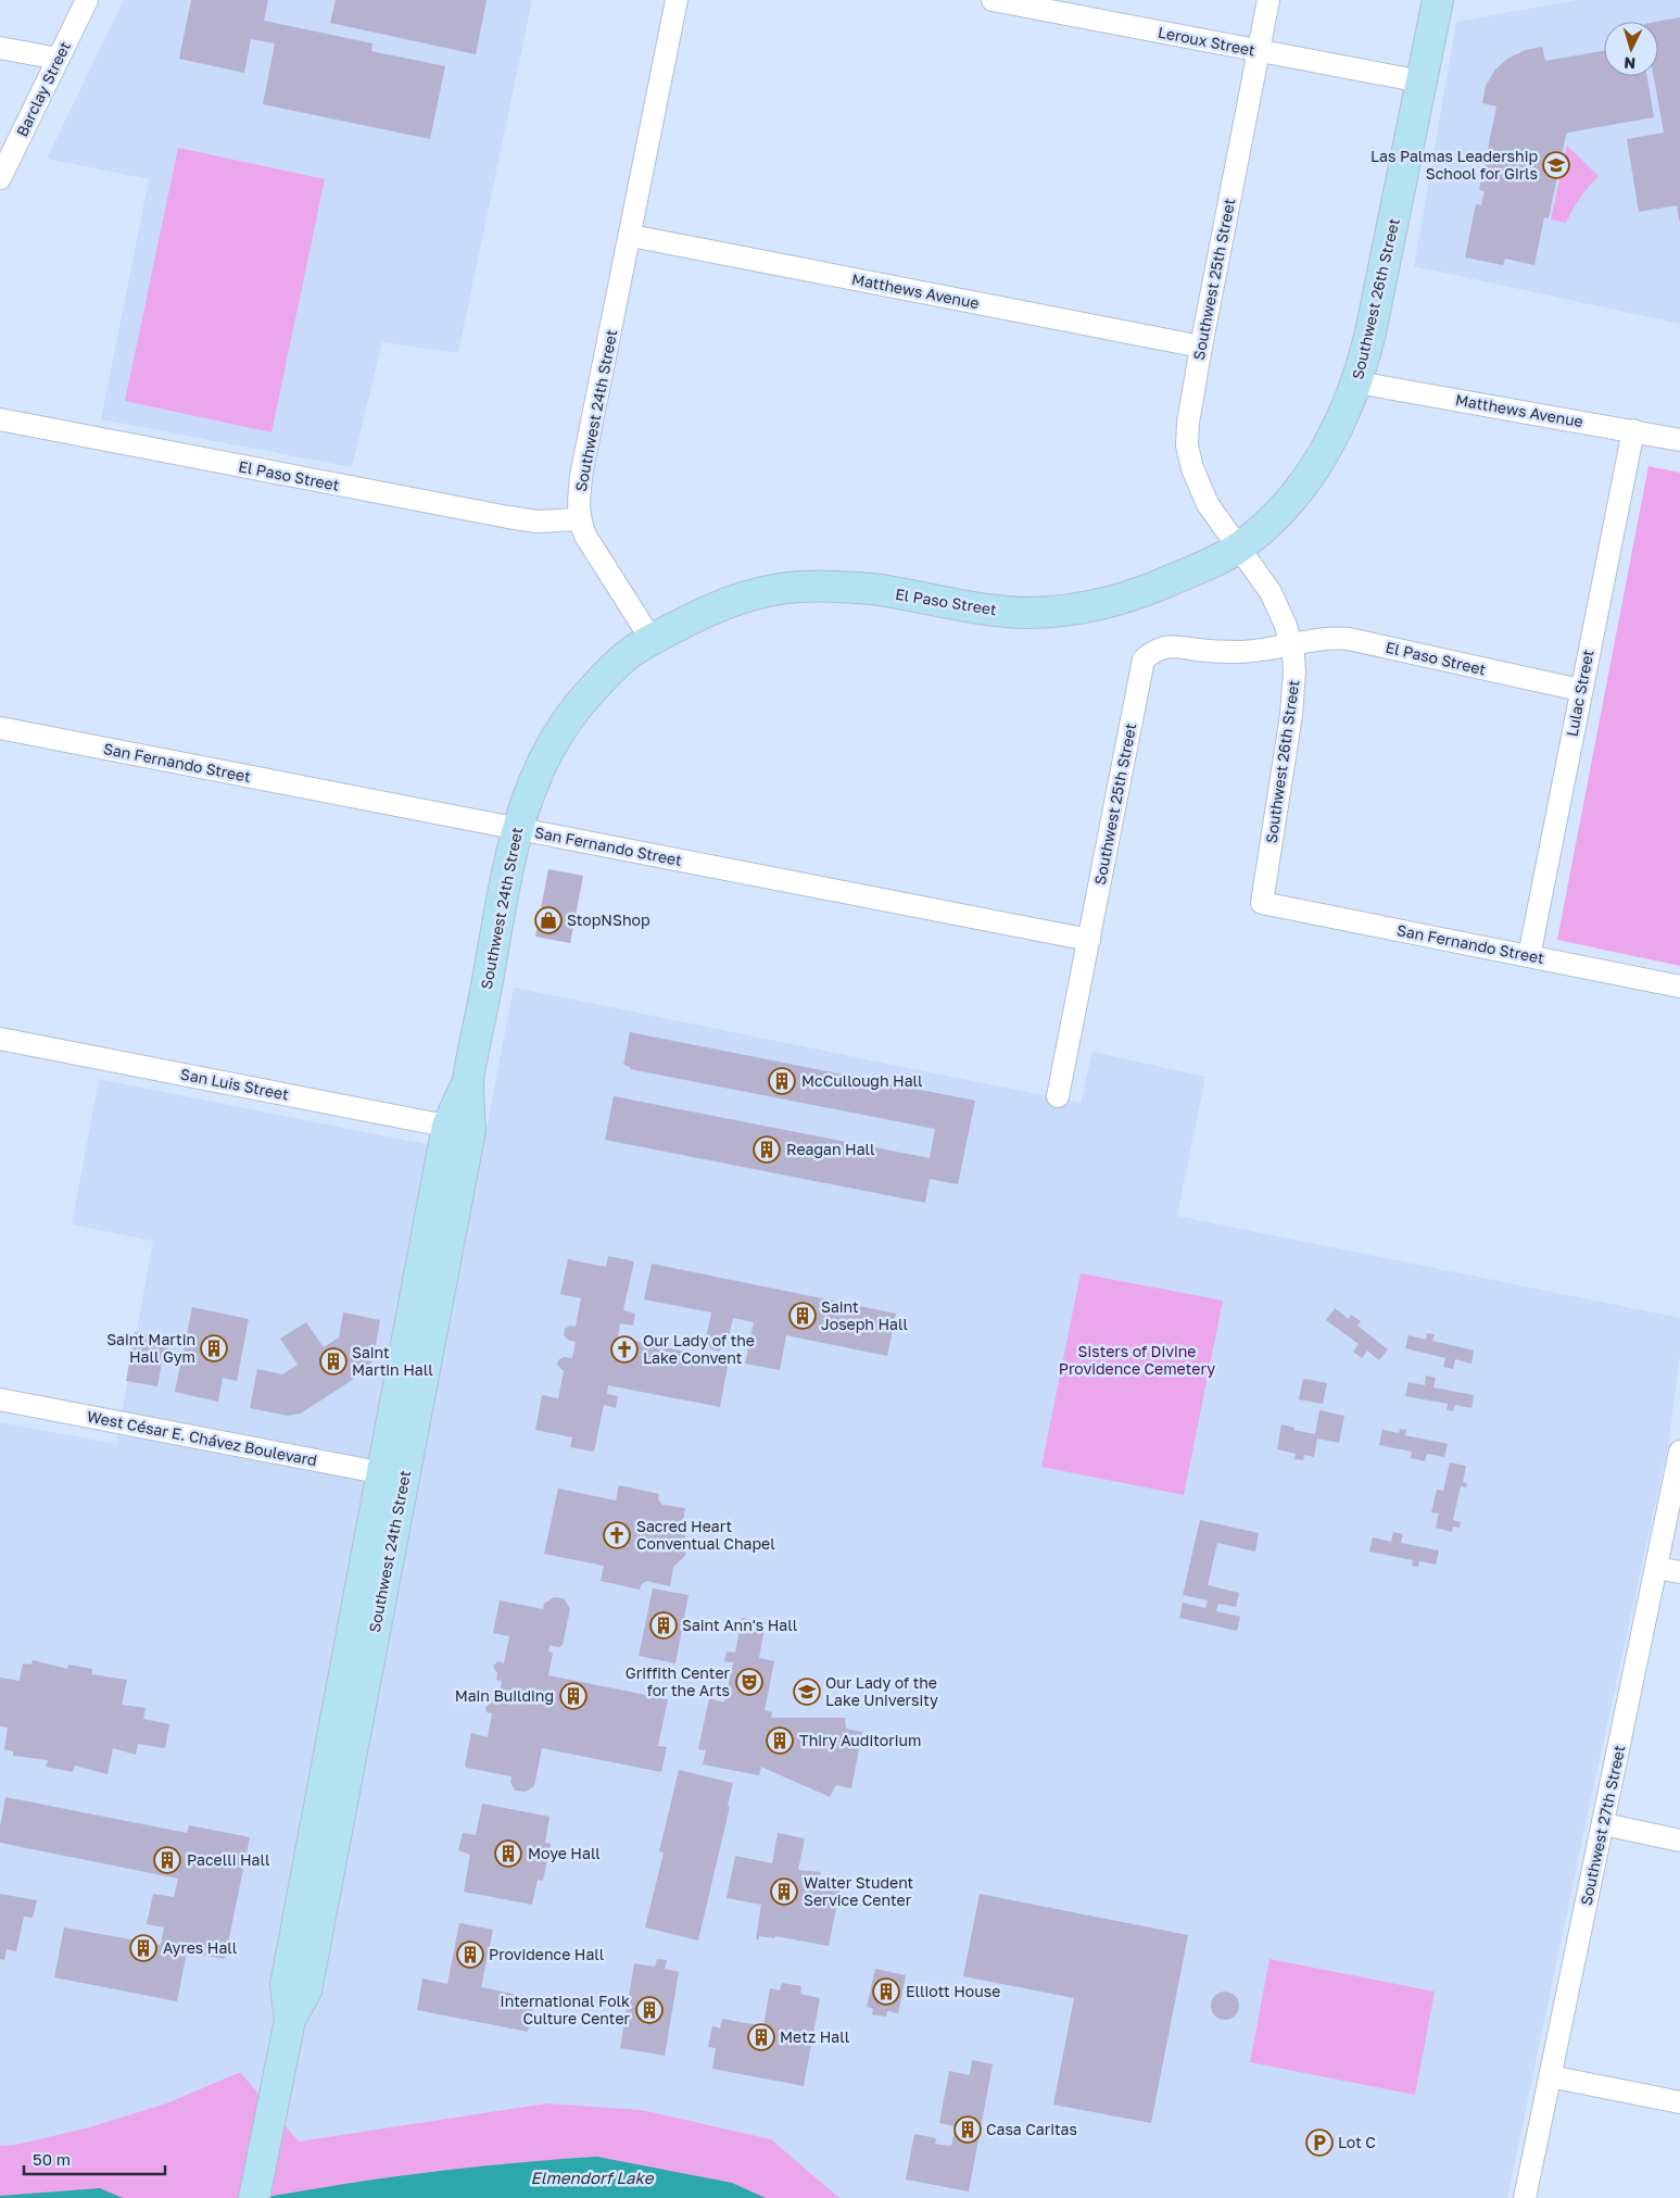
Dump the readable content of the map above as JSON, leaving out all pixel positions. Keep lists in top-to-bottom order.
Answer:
{
  "streets": {
    "main road": ["Southwest 26th Street", "Southwest 24th Street", "El Paso Street"],
    "street": [
      "Leroux Street",
      "Barclay Street",
      "Southwest 25th Street",
      "Matthews Avenue",
      "Lulac Street",
      "San Fernando Street",
      "San Luis Street",
      "West César E. Chávez Boulevard",
      "Southwest 27th Street"
    ]
  },
  "crossings": [
    ["Leroux Street", "Southwest 25th Street"],
    ["Leroux Street", "Southwest 26th Street"],
    ["Southwest 25th Street", "Matthews Avenue"],
    ["Southwest 25th Street", "Southwest 26th Street"],
    ["Southwest 25th Street", "El Paso Street"],
    ["Southwest 25th Street", "San Fernando Street"],
    ["Matthews Avenue", "Southwest 26th Street"],
    ["Matthews Avenue", "Southwest 24th Street"],
    ["Matthews Avenue", "Lulac Street"],
    ["Southwest 26th Street", "El Paso Street"],
    ["Southwest 26th Street", "San Fernando Street"],
    ["Southwest 24th Street", "El Paso Street"],
    ["Southwest 24th Street", "San Fernando Street"],
    ["Southwest 24th Street", "San Luis Street"],
    ["Southwest 24th Street", "West César E. Chávez Boulevard"],
    ["El Paso Street", "Lulac Street"],
    ["Lulac Street", "San Fernando Street"]
  ],
  "water": ["Elmendorf Lake"],
  "parks": ["Sisters of Divine Providence Cemetery"],
  "places": {
    "school or university": ["Las Palmas Leadership School for Girls", "Our Lady of the Lake University"],
    "shop": ["StopNShop"],
    "building": [
      "McCullough Hall",
      "Reagan Hall",
      "Saint Joseph Hall",
      "Saint Martin Hall Gym",
      "Saint Martin Hall",
      "Saint Ann's Hall",
      "Main Building",
      "Thiry Auditorium",
      "Moye Hall",
      "Pacelli Hall",
      "Walter Student Service Center",
      "Ayres Hall",
      "Providence Hall",
      "Elliott House",
      "International Folk Culture Center",
      "Metz Hall",
      "Casa Caritas"
    ],
    "church": ["Our Lady of the Lake Convent", "Sacred Heart Conventual Chapel"],
    "theatre": ["Griffith Center for the Arts"],
    "parking": ["Lot C"]
  },
  "scale_bar": "50 m",
  "north": "bottom"
}
